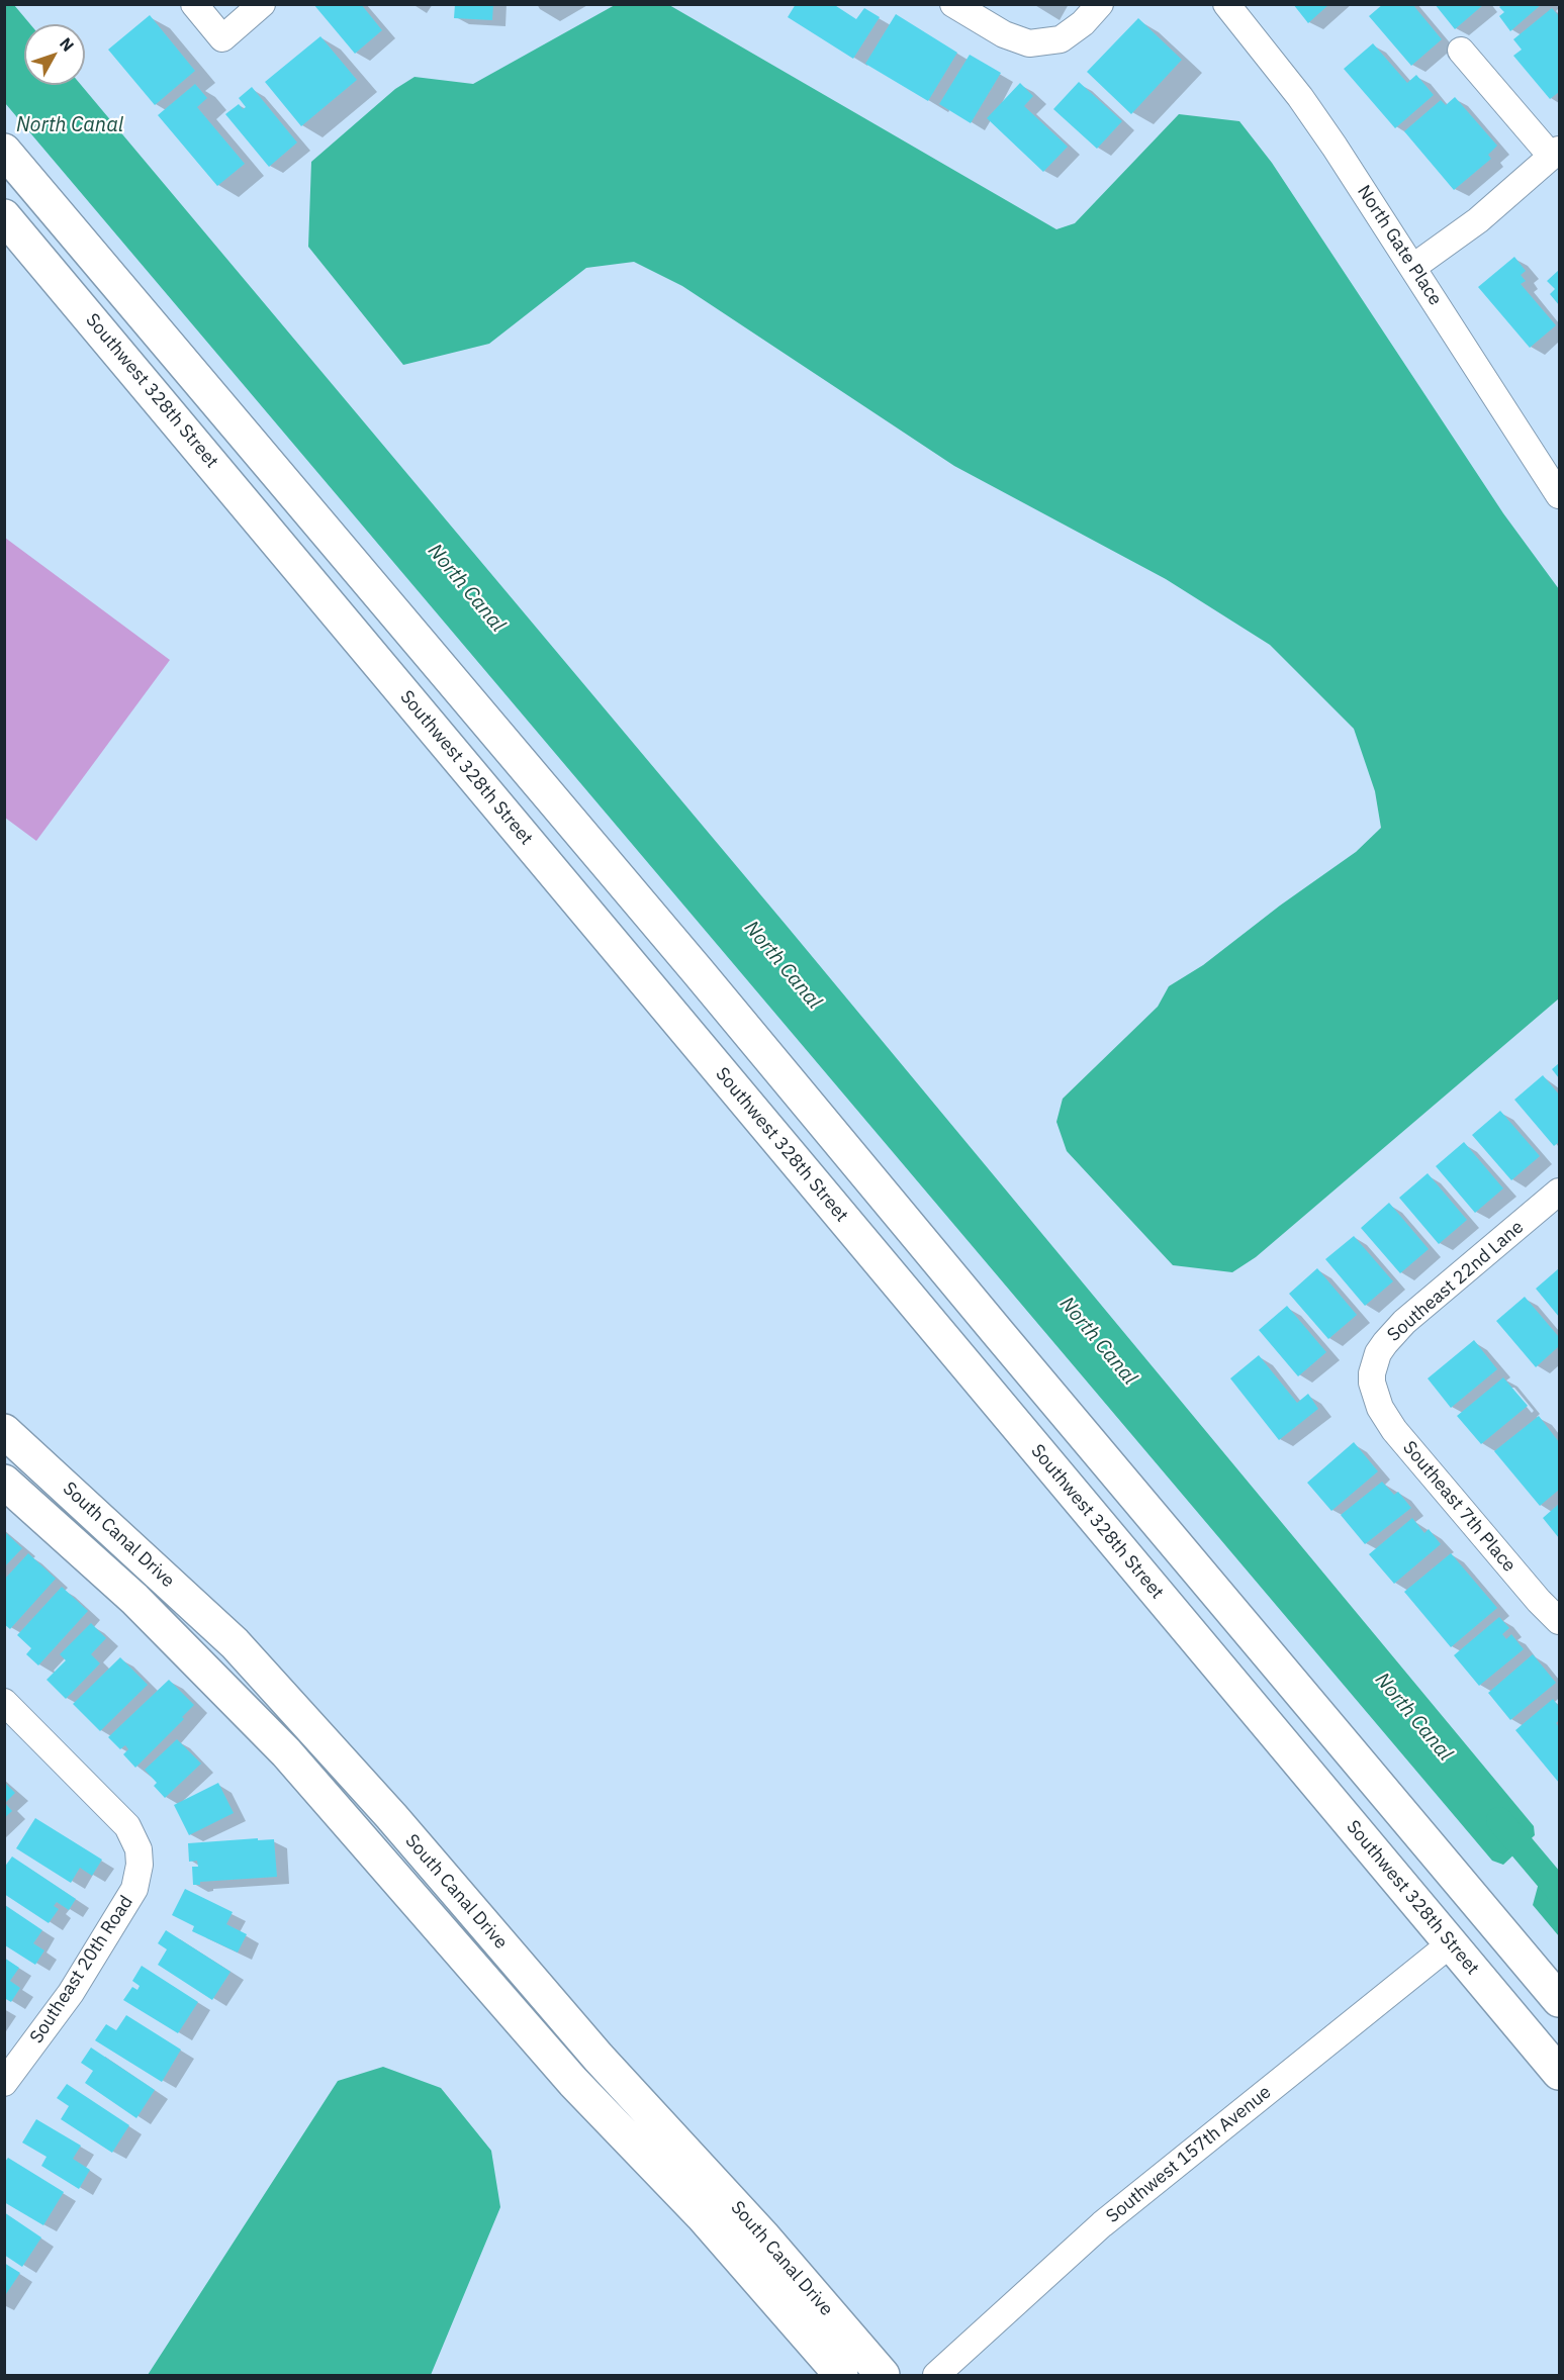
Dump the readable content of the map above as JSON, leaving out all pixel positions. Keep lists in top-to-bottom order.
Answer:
{
  "streets": {
    "street": [
      "North Gate Place",
      "Southwest 328th Street",
      "Southeast 22nd Lane",
      "Southeast 7th Place",
      "South Canal Drive",
      "Southeast 20th Road",
      "Southwest 157th Avenue"
    ]
  },
  "crossings": [
    ["Southwest 328th Street", "Southwest 157th Avenue"],
    ["Southeast 22nd Lane", "Southeast 7th Place"]
  ],
  "water": ["North Canal"],
  "north": "top right"
}
